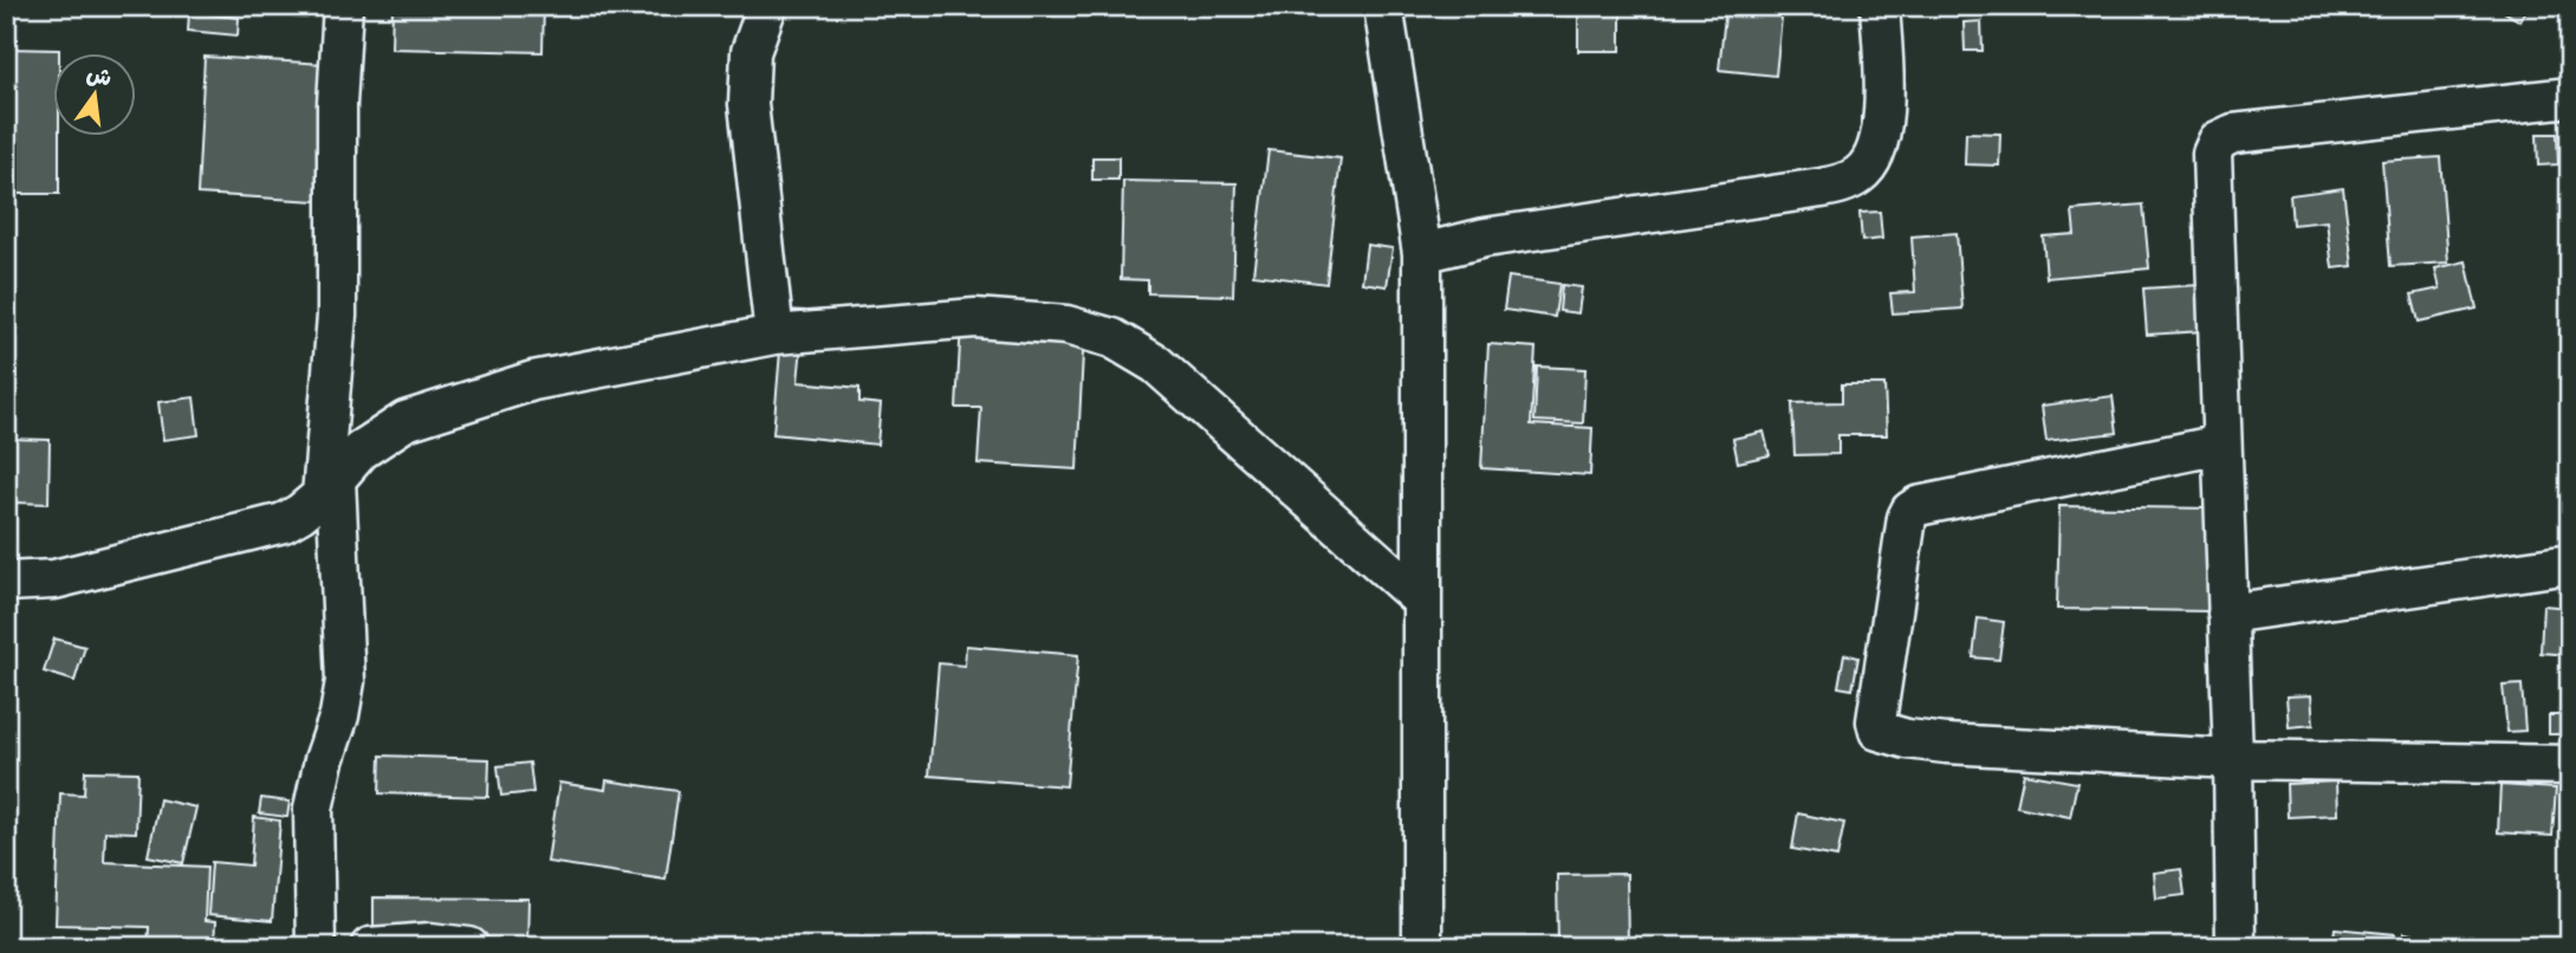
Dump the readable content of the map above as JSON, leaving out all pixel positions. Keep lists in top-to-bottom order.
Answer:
{
  "north": "top"
}
